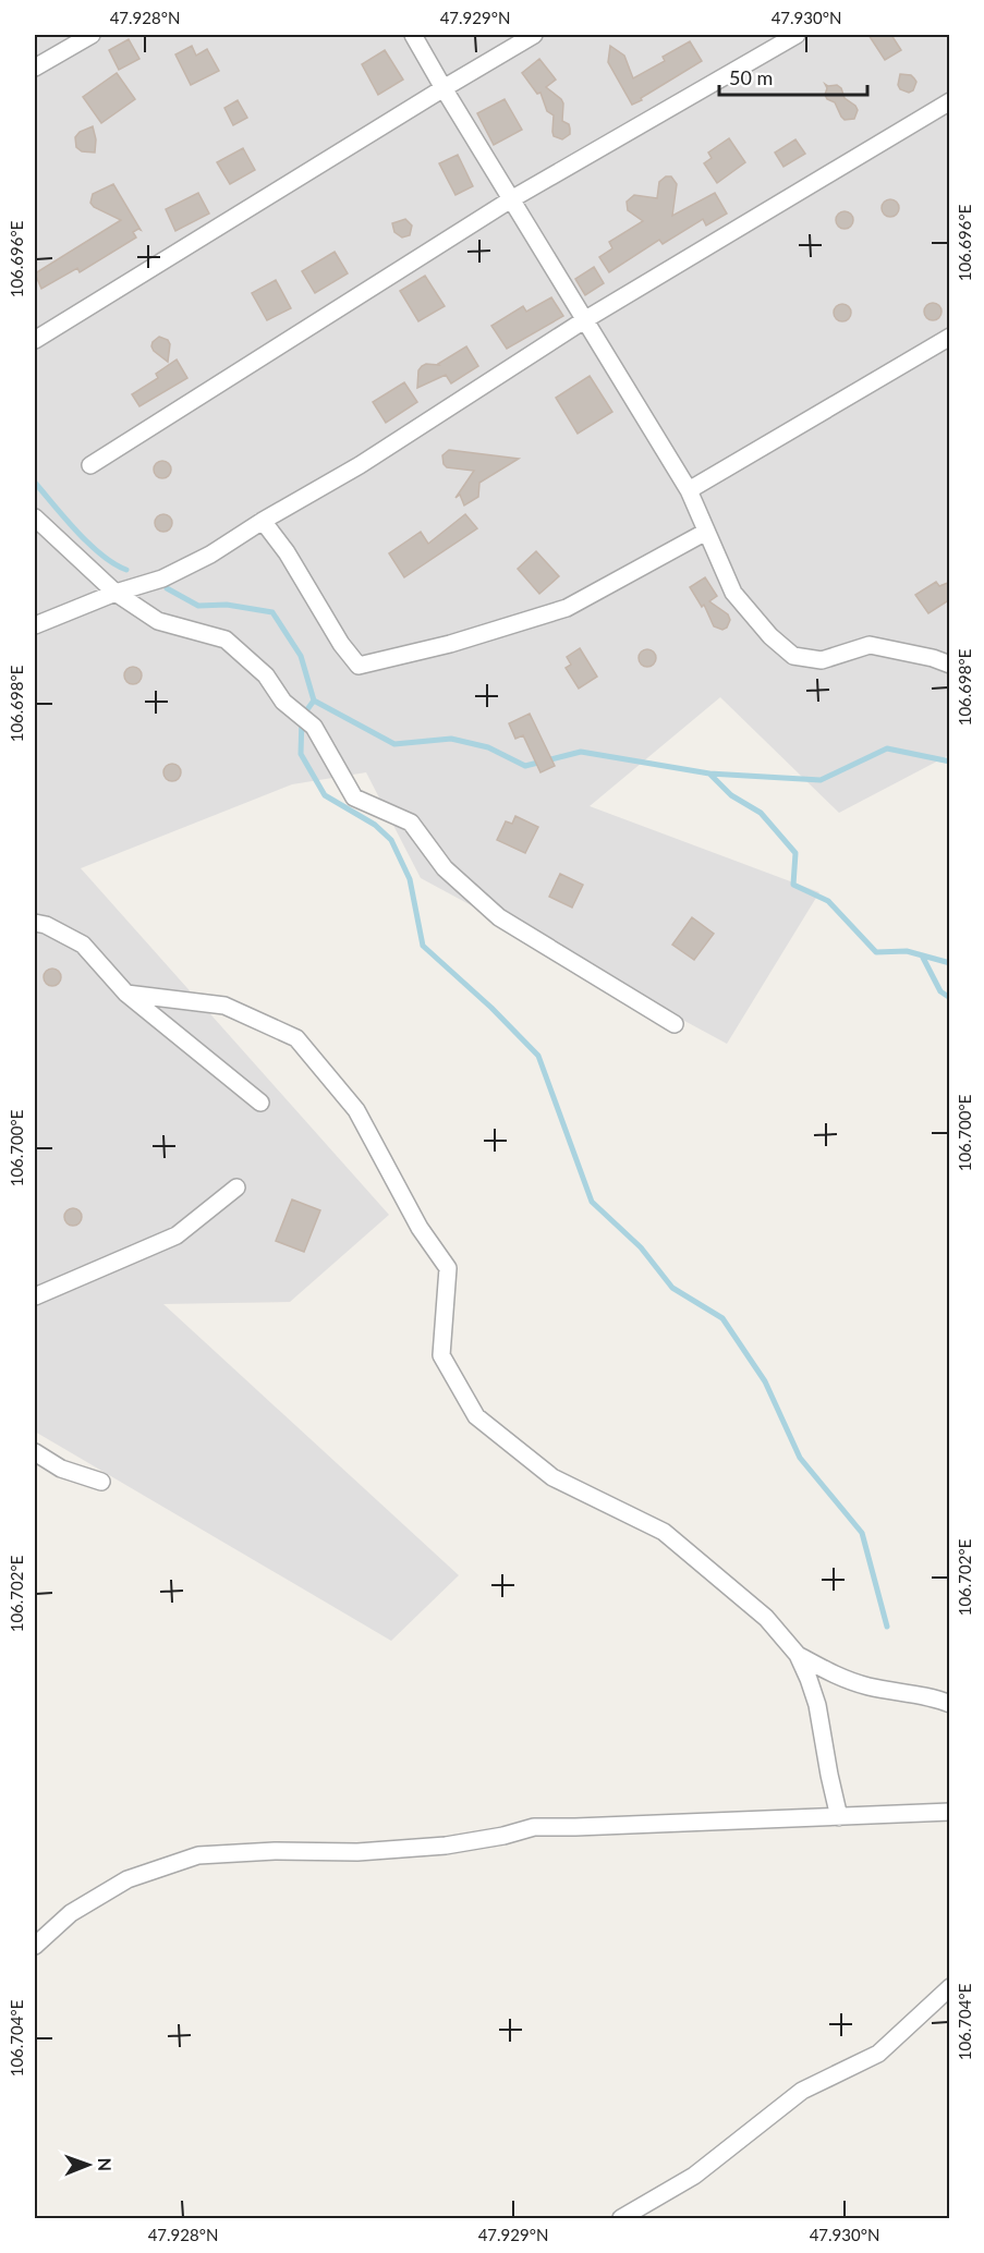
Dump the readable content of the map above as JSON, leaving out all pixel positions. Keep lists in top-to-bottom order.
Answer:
{
  "scale_bar": "50 m",
  "north": "right",
  "coordinates": [
    "47.928°N",
    "47.929°N",
    "47.930°N",
    "106.696°E",
    "106.698°E",
    "106.700°E",
    "106.702°E",
    "106.704°E"
  ]
}
